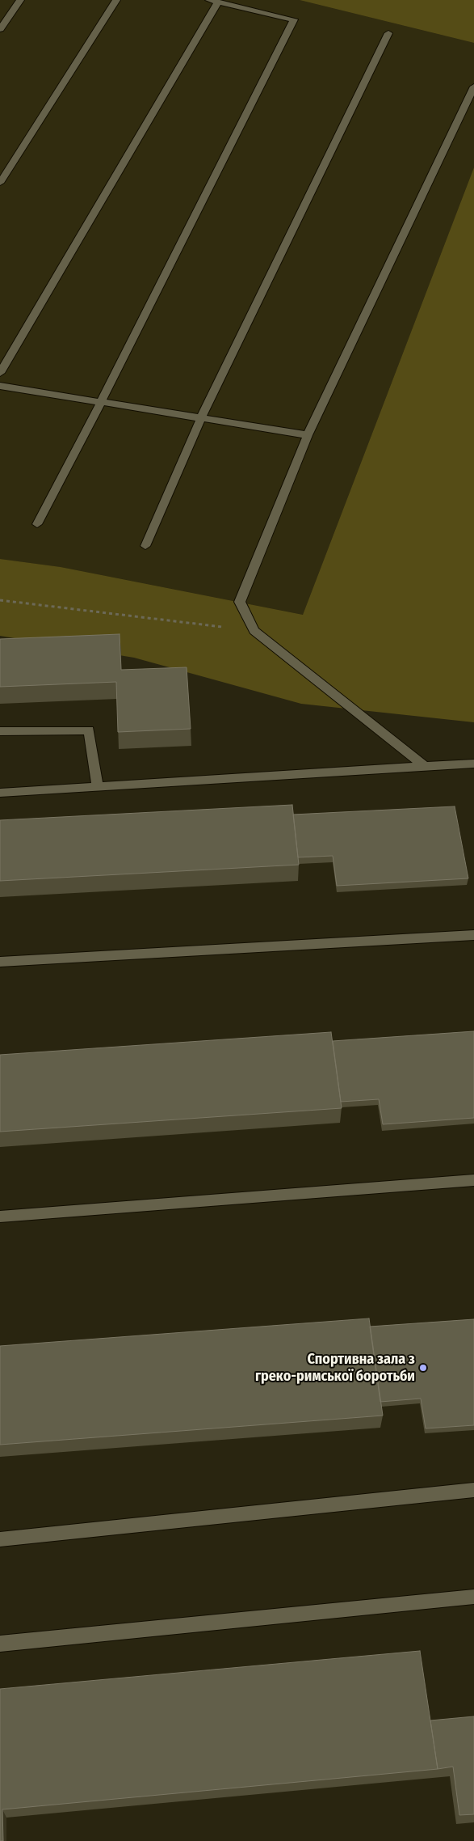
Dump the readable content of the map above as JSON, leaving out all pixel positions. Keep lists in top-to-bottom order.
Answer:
{
  "places": ["Спортивна зала з греко-римської боротьби"]
}
